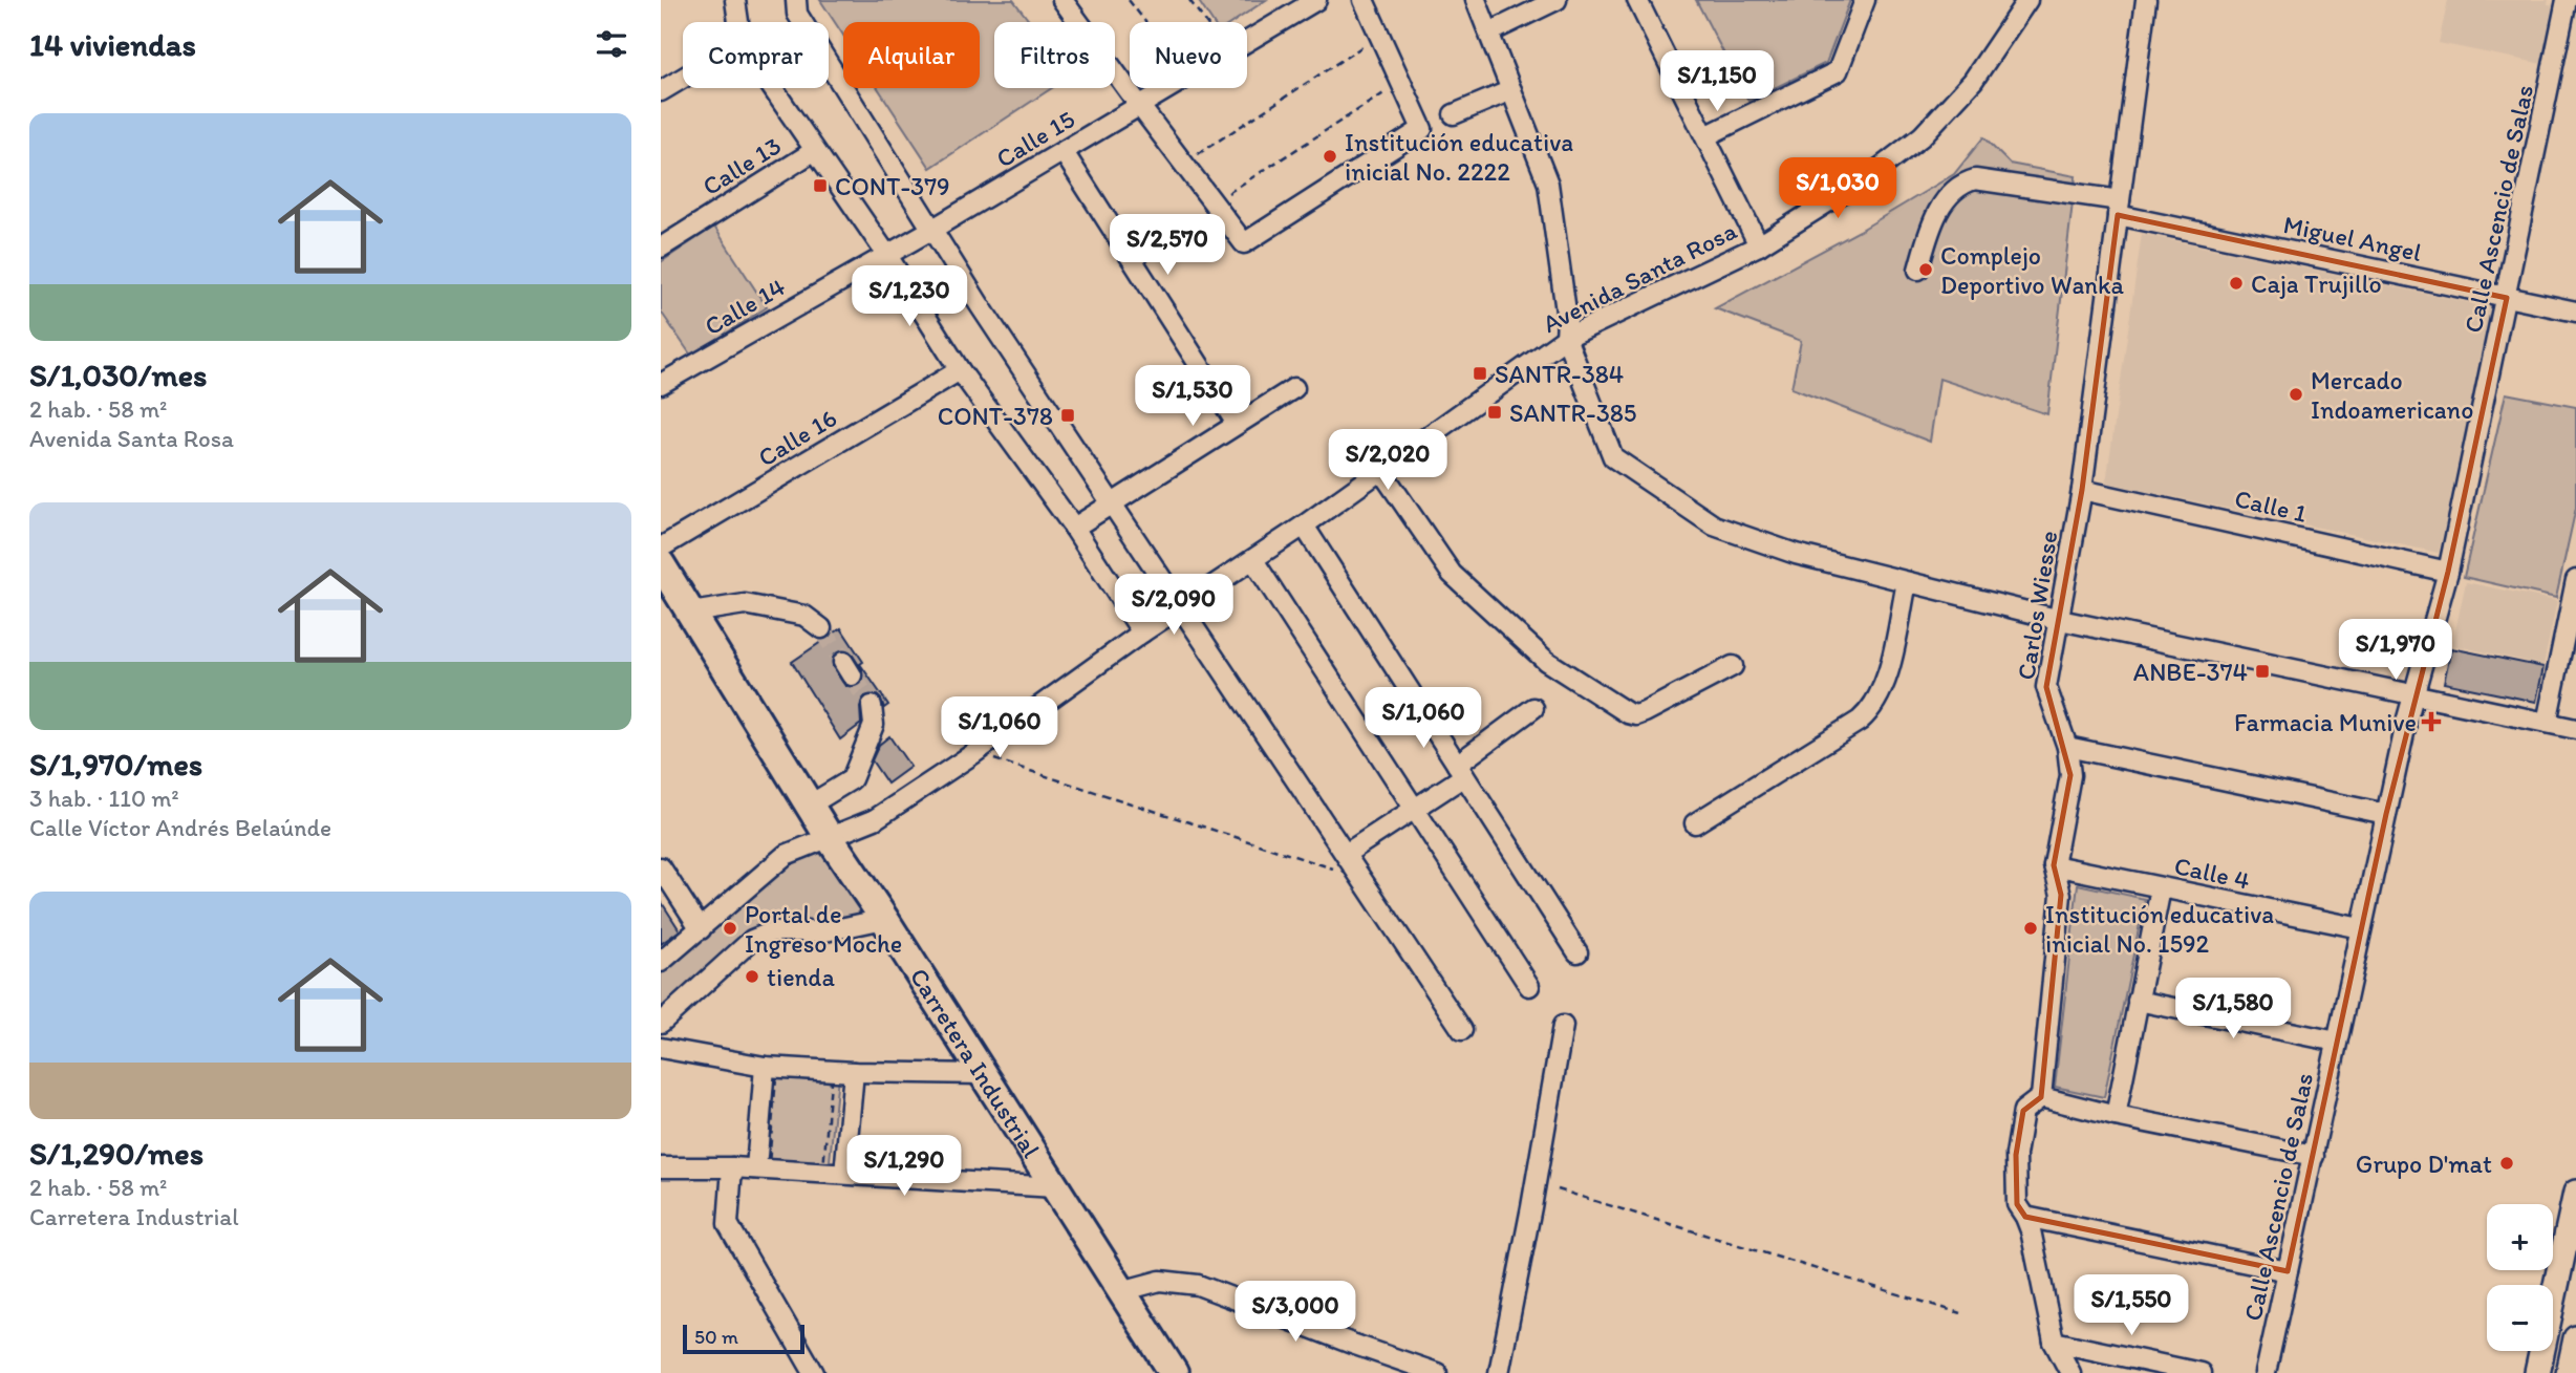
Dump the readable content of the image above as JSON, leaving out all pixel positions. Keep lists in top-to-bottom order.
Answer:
{
  "streets": {
    "highway": ["Carretera Industrial"],
    "street": [
      "Calle 15",
      "Calle 13",
      "Calle Ascencio de Salas",
      "Miguel Angel",
      "Avenida Santa Rosa",
      "Calle 14",
      "Calle 16",
      "Calle 1",
      "Carlos Wiesse",
      "Calle 4"
    ]
  },
  "crossings": [
    ["Calle 15", "Calle 14"],
    ["Calle Ascencio de Salas", "Miguel Angel"],
    ["Calle Ascencio de Salas", "Calle 1"],
    ["Calle Ascencio de Salas", "Calle 4"],
    ["Miguel Angel", "Carlos Wiesse"],
    ["Avenida Santa Rosa", "Carretera Industrial"],
    ["Calle 1", "Carlos Wiesse"],
    ["Carlos Wiesse", "Calle 4"]
  ],
  "places": {
    "other": [
      "Institución educativa inicial No. 2222",
      "Complejo Deportivo Wanka",
      "Caja Trujillo",
      "Mercado Indoamericano",
      "Portal de Ingreso Moche",
      "Institución educativa inicial No. 1592",
      "tienda",
      "Grupo D'mat"
    ],
    "transit": [
      "CONT-379",
      "SANTR-384",
      "SANTR-385",
      "CONT-378",
      "ANBE-374"
    ],
    "health": ["Farmacia Munive"]
  },
  "scale_bar": "50 m",
  "page": {
    "heading": "14 viviendas",
    "chip": [
      "Comprar",
      "Alquilar",
      "Filtros",
      "Nuevo"
    ],
    "price": [
      "S/1,150",
      "S/1,030",
      "S/2,570",
      "S/1,230",
      "S/1,530",
      "S/2,020",
      "S/2,090",
      "S/1,970",
      "S/1,060",
      "S/1,060",
      "S/1,580",
      "S/1,290",
      "S/1,550",
      "S/3,000"
    ],
    "list": [
      {
        "name": "S/1,030/mes",
        "note": "2 hab. · 58 m² · Avenida Santa Rosa"
      },
      {
        "name": "S/1,970/mes",
        "note": "3 hab. · 110 m² · Calle Víctor Andrés Belaúnde"
      },
      {
        "name": "S/1,290/mes",
        "note": "2 hab. · 58 m² · Carretera Industrial"
      }
    ],
    "map_buttons": ["+", "−"],
    "scale": "50 m"
  }
}
